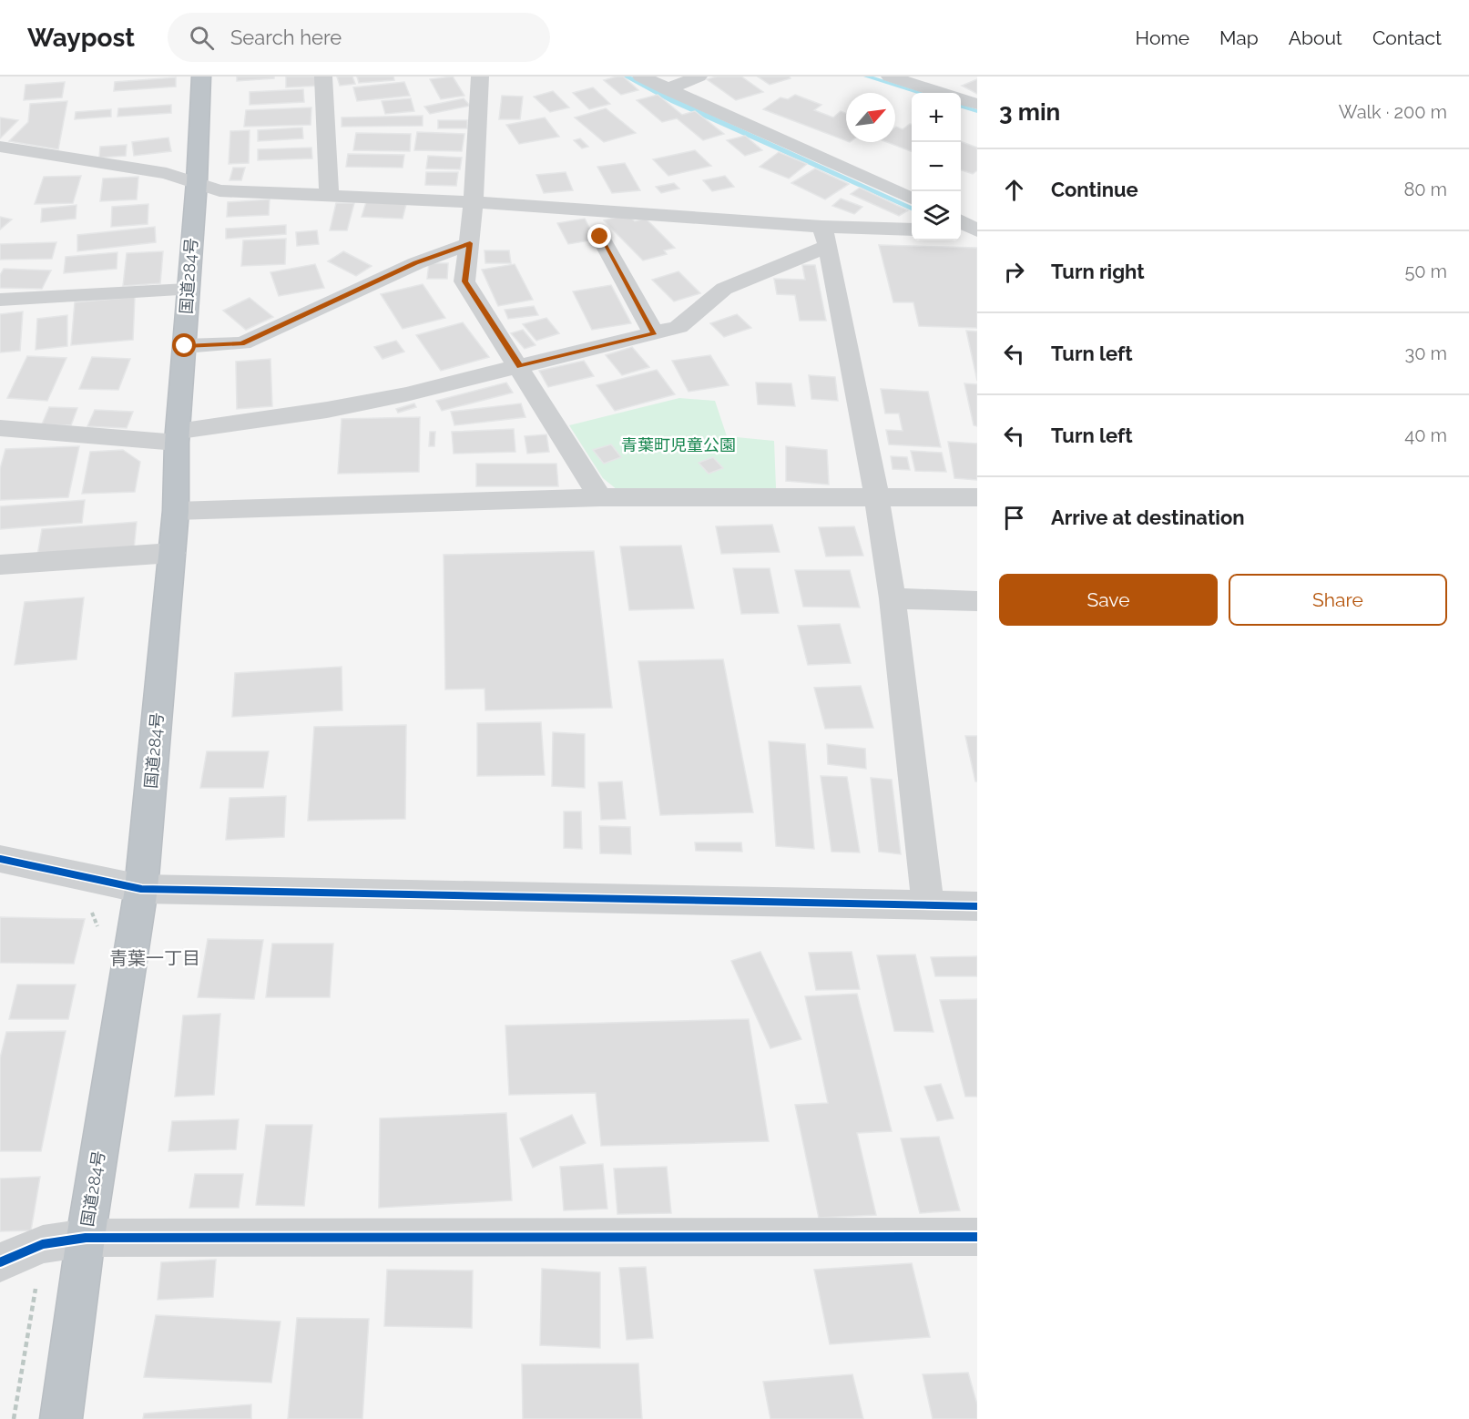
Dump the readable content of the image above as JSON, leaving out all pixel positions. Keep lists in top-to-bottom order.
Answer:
{
  "streets": {
    "highway": ["国道284号"]
  },
  "districts": ["青葉一丁目"],
  "parks": ["青葉町児童公園"],
  "north": "top right",
  "page": {
    "header": "Waypost",
    "search": "Search here",
    "nav": [
      "Home",
      "Map",
      "About",
      "Contact"
    ],
    "heading": ["3 min", "Walk · 200 m"],
    "map_buttons": ["+", "−"],
    "list": [
      ["Continue", "80 m"],
      ["Turn right", "50 m"],
      ["Turn left", "30 m"],
      ["Turn left", "40 m"],
      "Arrive at destination"
    ],
    "buttons": ["Save", "Share"]
  }
}
